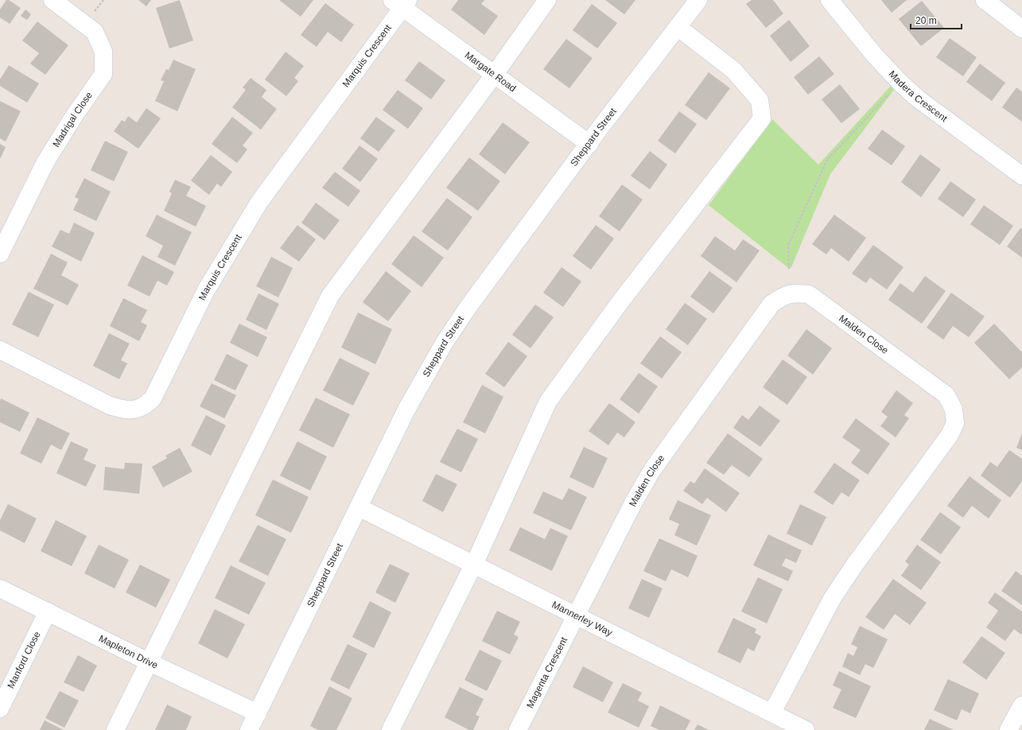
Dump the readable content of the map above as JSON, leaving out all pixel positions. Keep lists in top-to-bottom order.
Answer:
{
  "streets": {
    "street": [
      "Marquis Crescent",
      "Margate Road",
      "Madera Crescent",
      "Madrigal Close",
      "Sheppard Street",
      "Malden Close",
      "Mannerley Way",
      "Mapleton Drive",
      "Manford Close",
      "Magenta Crescent"
    ]
  },
  "crossings": [
    ["Marquis Crescent", "Margate Road"],
    ["Margate Road", "Sheppard Street"],
    ["Sheppard Street", "Mannerley Way"],
    ["Sheppard Street", "Mapleton Drive"],
    ["Malden Close", "Mannerley Way"],
    ["Malden Close", "Magenta Crescent"],
    ["Mannerley Way", "Magenta Crescent"],
    ["Mapleton Drive", "Manford Close"]
  ],
  "scale_bar": "20 m"
}
